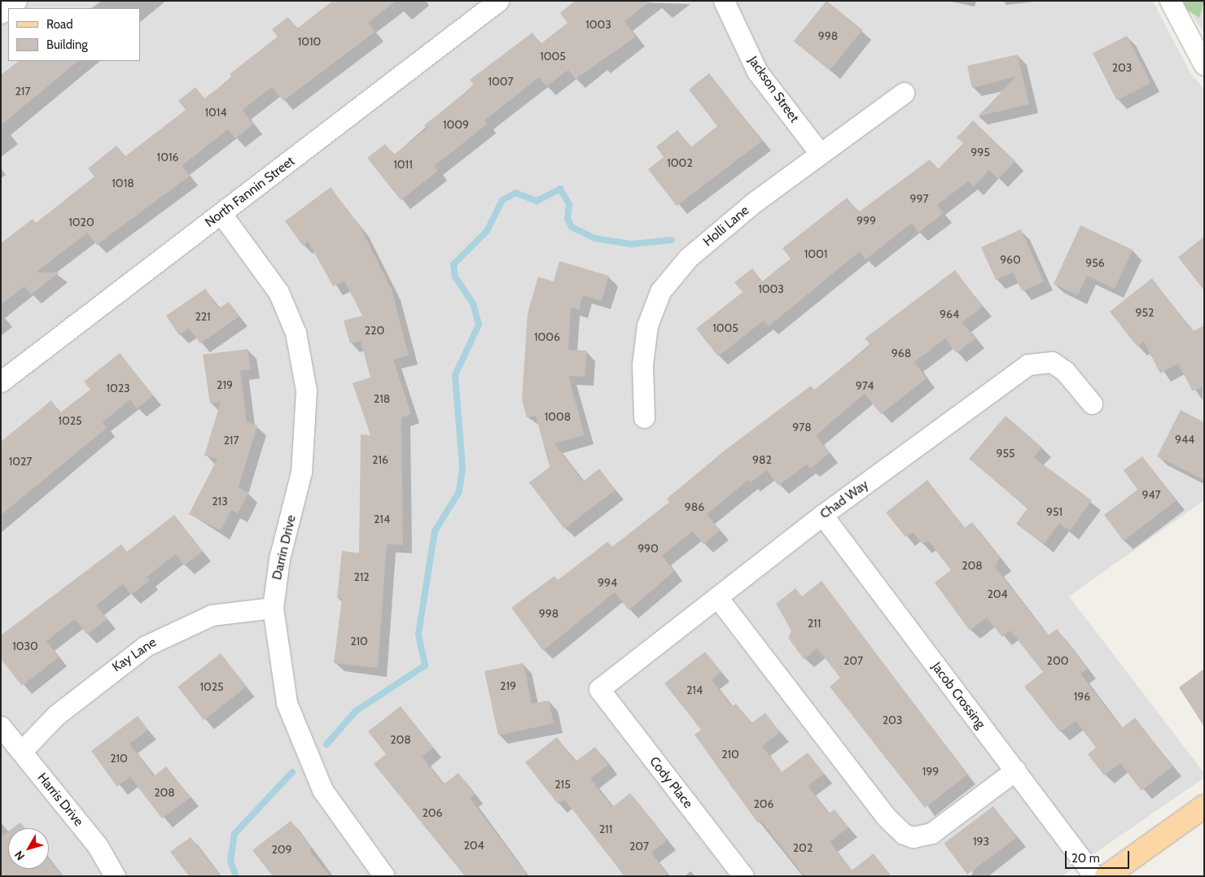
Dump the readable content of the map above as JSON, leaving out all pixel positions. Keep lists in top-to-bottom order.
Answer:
{
  "streets": {
    "street": [
      "Jackson Street",
      "North Fannin Street",
      "Holli Lane",
      "Chad Way",
      "Darrin Drive",
      "Kay Lane",
      "Jacob Crossing",
      "Cody Place",
      "Harris Drive"
    ]
  },
  "crossings": [
    ["Jackson Street", "Holli Lane"],
    ["North Fannin Street", "Darrin Drive"],
    ["Chad Way", "Jacob Crossing"],
    ["Chad Way", "Cody Place"],
    ["Darrin Drive", "Kay Lane"],
    ["Kay Lane", "Harris Drive"]
  ],
  "house_numbers": [
    "1003",
    "998",
    "1010",
    "1005",
    "203",
    "1007",
    "217",
    "1014",
    "1009",
    "995",
    "1016",
    "1002",
    "1011",
    "1018",
    "997",
    "999",
    "1020",
    "1001",
    "960",
    "956",
    "1003",
    "952",
    "964",
    "221",
    "1005",
    "220",
    "1006",
    "968",
    "219",
    "974",
    "1023",
    "218",
    "1008",
    "1025",
    "978",
    "944",
    "217",
    "955",
    "216",
    "982",
    "1027",
    "947",
    "213",
    "986",
    "951",
    "214",
    "990",
    "208",
    "212",
    "994",
    "204",
    "998",
    "211",
    "210",
    "1030",
    "207",
    "200",
    "219",
    "1025",
    "214",
    "196",
    "203",
    "208",
    "210",
    "210",
    "199",
    "215",
    "208",
    "206",
    "206",
    "211",
    "193",
    "204",
    "207",
    "202",
    "209"
  ],
  "legend": ["Road", "Building"],
  "scale_bar": "20 m",
  "north": "bottom left"
}
